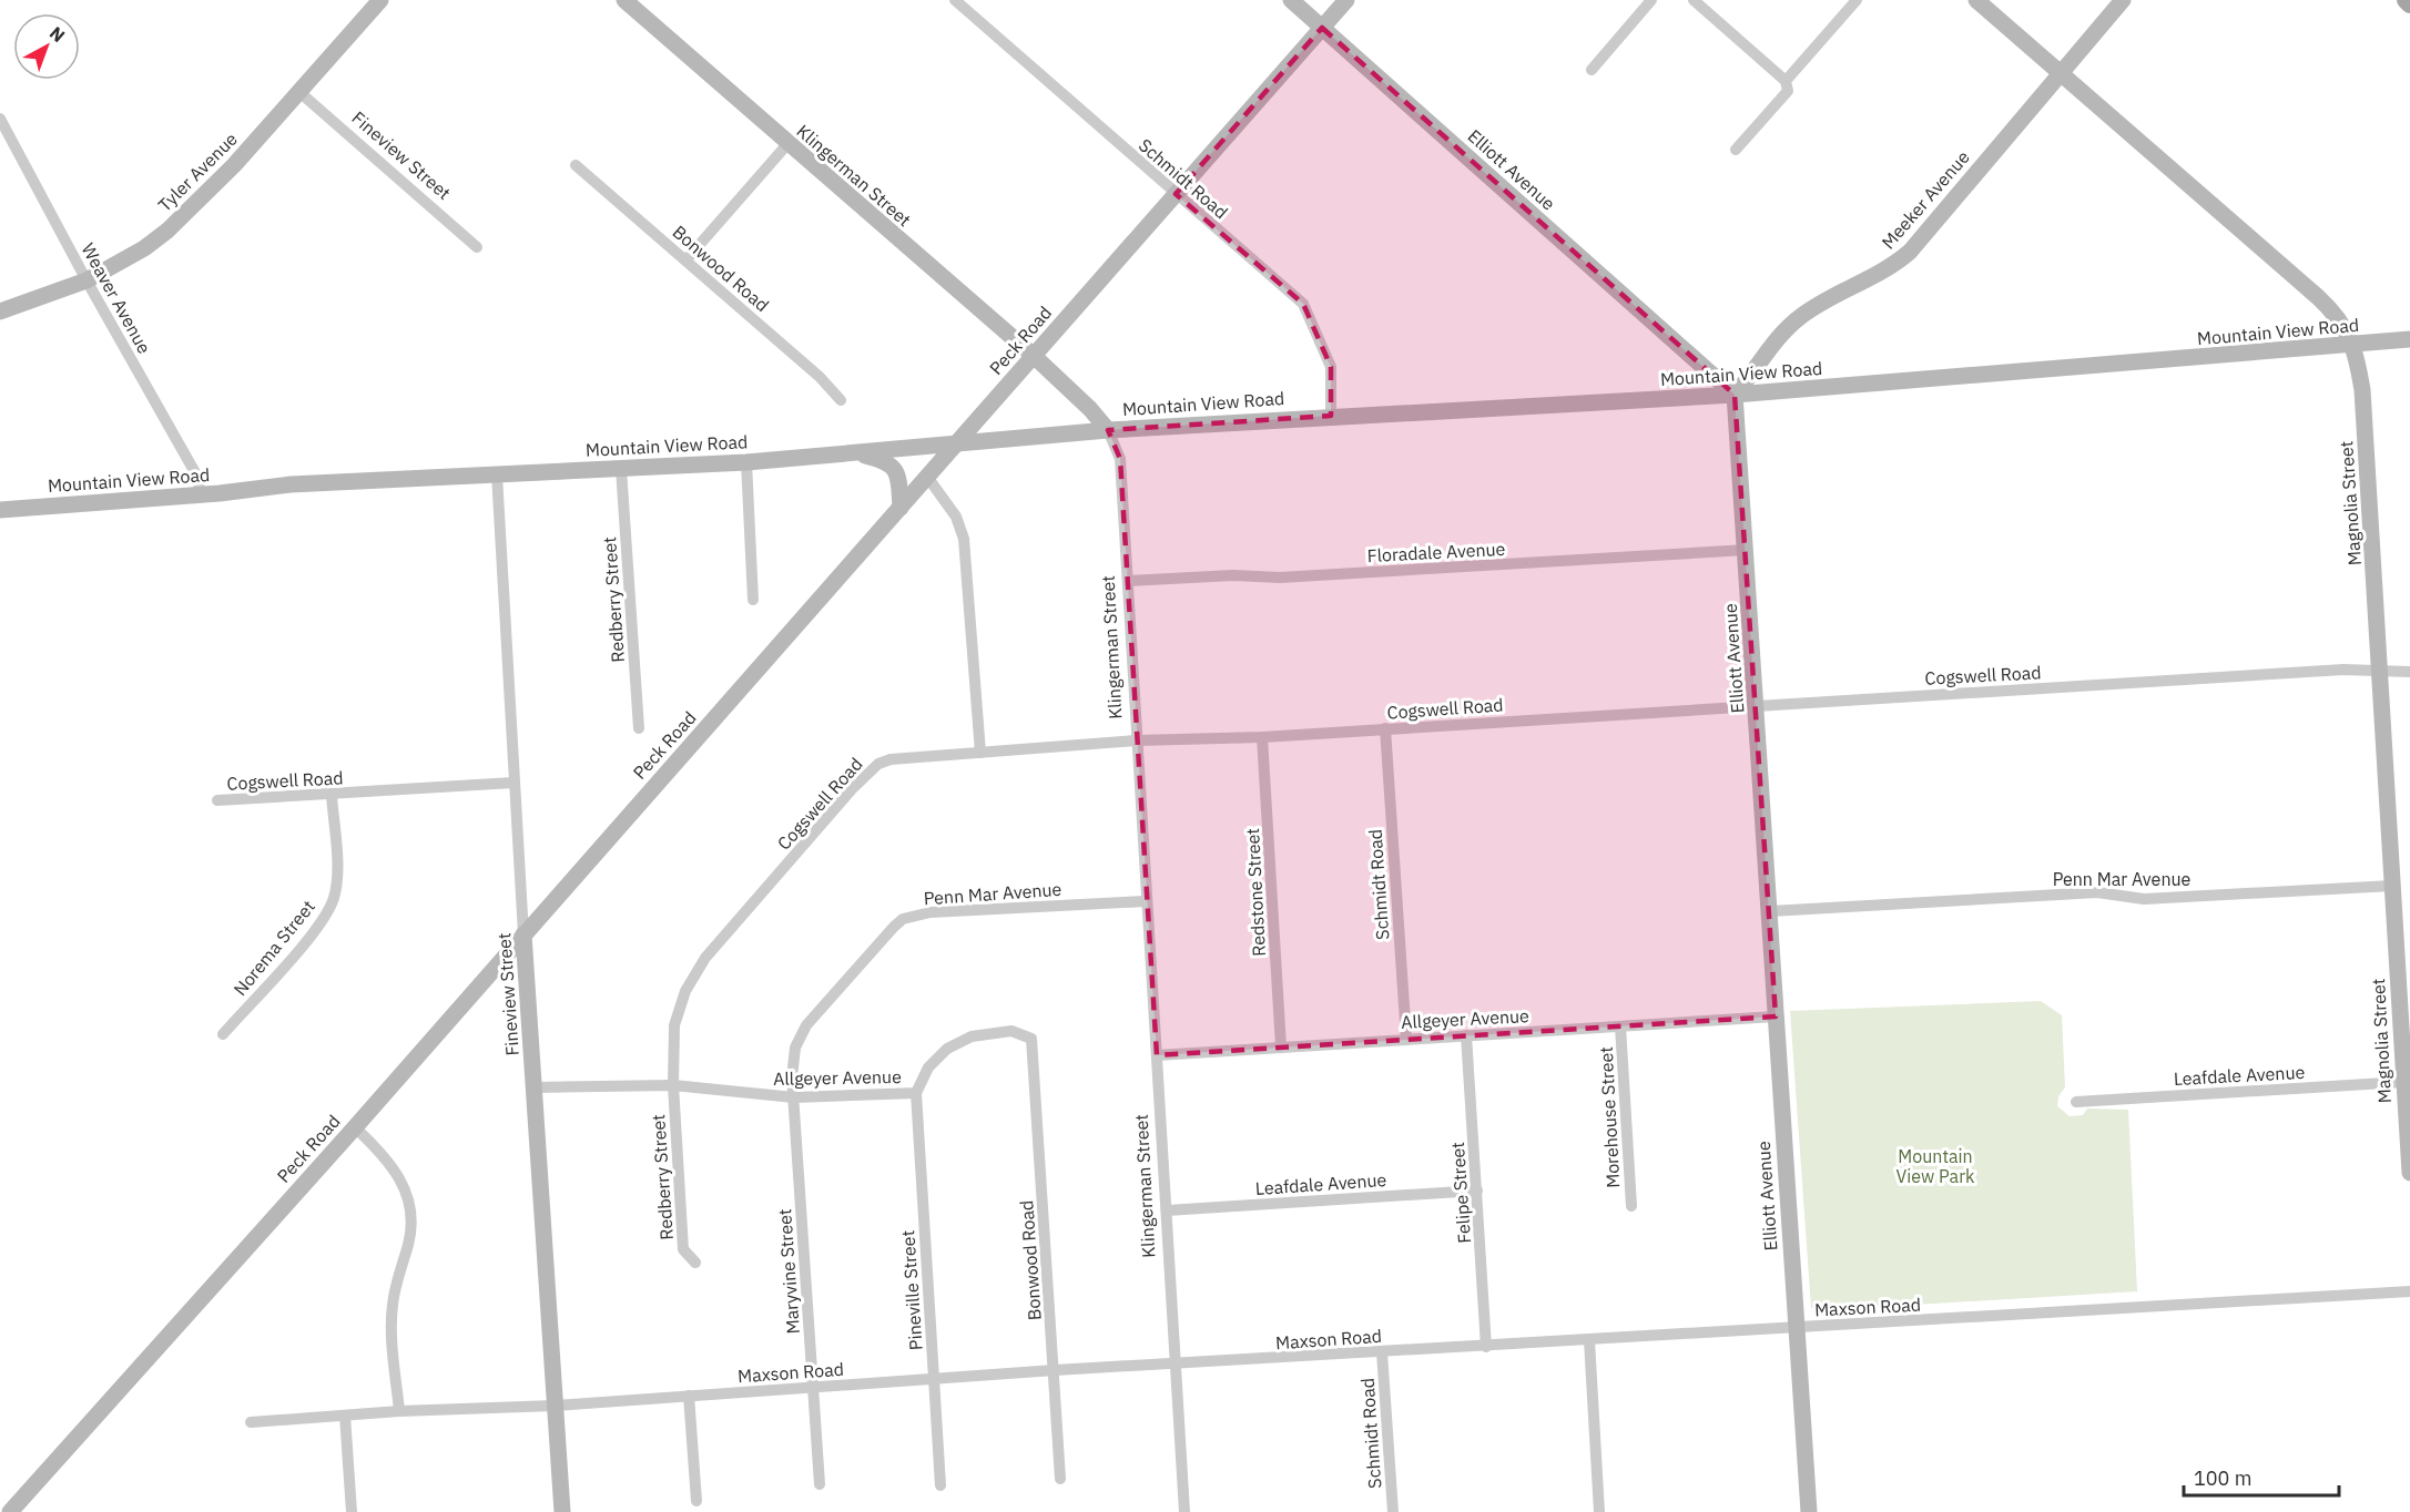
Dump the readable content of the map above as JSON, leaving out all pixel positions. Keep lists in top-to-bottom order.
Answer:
{
  "streets": {
    "street": [
      "Fineview Street",
      "Elliott Avenue",
      "Tyler Avenue",
      "Klingerman Street",
      "Schmidt Road",
      "Meeker Avenue",
      "Bonwood Road",
      "Weaver Avenue",
      "Mountain View Road",
      "Peck Road",
      "Magnolia Street",
      "Floradale Avenue",
      "Redberry Street",
      "Cogswell Road",
      "Penn Mar Avenue",
      "Redstone Street",
      "Norema Street",
      "Allgeyer Avenue",
      "Leafdale Avenue",
      "Morehouse Street",
      "Felipe Street",
      "Maryvine Street",
      "Pineville Street",
      "Maxson Road"
    ]
  },
  "crossings": [
    ["Fineview Street", "Tyler Avenue"],
    ["Fineview Street", "Mountain View Road"],
    ["Fineview Street", "Peck Road"],
    ["Fineview Street", "Cogswell Road"],
    ["Fineview Street", "Allgeyer Avenue"],
    ["Fineview Street", "Maxson Road"],
    ["Elliott Avenue", "Meeker Avenue"],
    ["Elliott Avenue", "Mountain View Road"],
    ["Elliott Avenue", "Peck Road"],
    ["Elliott Avenue", "Floradale Avenue"],
    ["Elliott Avenue", "Cogswell Road"],
    ["Elliott Avenue", "Penn Mar Avenue"],
    ["Elliott Avenue", "Allgeyer Avenue"],
    ["Elliott Avenue", "Maxson Road"],
    ["Tyler Avenue", "Weaver Avenue"],
    ["Klingerman Street", "Mountain View Road"],
    ["Klingerman Street", "Peck Road"],
    ["Klingerman Street", "Floradale Avenue"],
    ["Klingerman Street", "Cogswell Road"],
    ["Klingerman Street", "Penn Mar Avenue"],
    ["Klingerman Street", "Allgeyer Avenue"],
    ["Klingerman Street", "Leafdale Avenue"],
    ["Klingerman Street", "Maxson Road"],
    ["Schmidt Road", "Mountain View Road"],
    ["Schmidt Road", "Peck Road"],
    ["Schmidt Road", "Cogswell Road"],
    ["Schmidt Road", "Allgeyer Avenue"],
    ["Schmidt Road", "Maxson Road"],
    ["Meeker Avenue", "Mountain View Road"],
    ["Meeker Avenue", "Magnolia Street"],
    ["Bonwood Road", "Allgeyer Avenue"],
    ["Bonwood Road", "Maxson Road"],
    ["Weaver Avenue", "Mountain View Road"],
    ["Mountain View Road", "Peck Road"],
    ["Mountain View Road", "Magnolia Street"],
    ["Mountain View Road", "Redberry Street"],
    ["Magnolia Street", "Cogswell Road"],
    ["Magnolia Street", "Penn Mar Avenue"],
    ["Magnolia Street", "Leafdale Avenue"],
    ["Redberry Street", "Cogswell Road"],
    ["Redberry Street", "Allgeyer Avenue"],
    ["Cogswell Road", "Redstone Street"],
    ["Cogswell Road", "Norema Street"],
    ["Cogswell Road", "Allgeyer Avenue"],
    ["Penn Mar Avenue", "Allgeyer Avenue"],
    ["Penn Mar Avenue", "Maryvine Street"],
    ["Redstone Street", "Allgeyer Avenue"],
    ["Allgeyer Avenue", "Morehouse Street"],
    ["Allgeyer Avenue", "Felipe Street"],
    ["Allgeyer Avenue", "Maryvine Street"],
    ["Allgeyer Avenue", "Pineville Street"],
    ["Leafdale Avenue", "Felipe Street"],
    ["Felipe Street", "Maxson Road"],
    ["Maryvine Street", "Maxson Road"],
    ["Pineville Street", "Maxson Road"]
  ],
  "parks": ["Mountain View Park"],
  "scale_bar": "100 m",
  "north": "top right"
}
